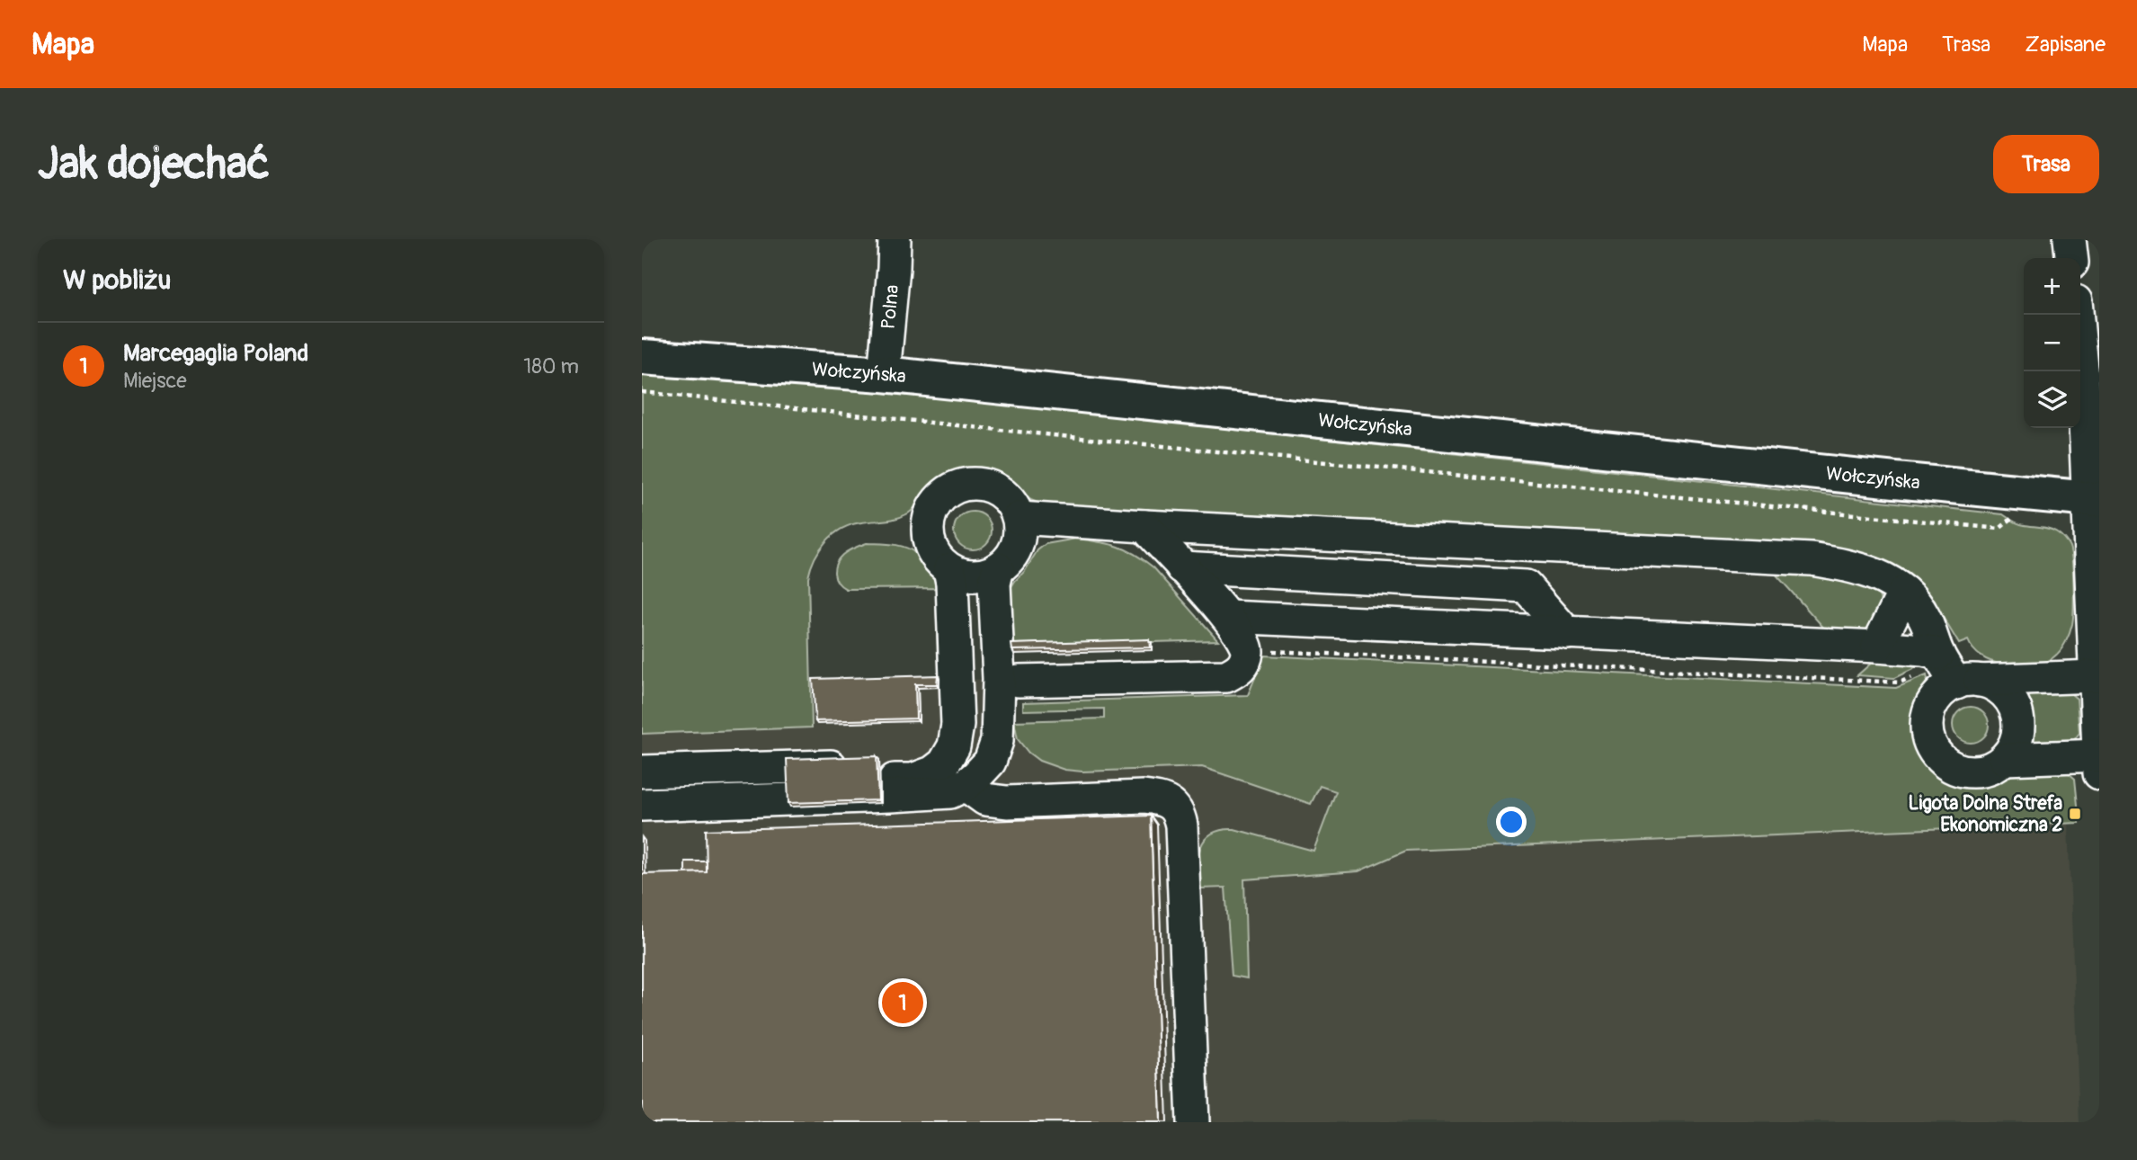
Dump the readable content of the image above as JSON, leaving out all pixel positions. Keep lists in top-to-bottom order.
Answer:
{
  "streets": {
    "main road": ["Wołczyńska"],
    "street": ["Polna"]
  },
  "crossings": [
    ["Polna", "Wołczyńska"]
  ],
  "places": {
    "transit": ["Ligota Dolna Strefa Ekonomiczna 2"]
  },
  "page": {
    "header": "Mapa",
    "nav": ["Mapa", "Trasa", "Zapisane"],
    "buttons": "Trasa",
    "title": "Jak dojechać",
    "heading": "W pobliżu",
    "map_buttons": ["+", "−"],
    "list": [
      {
        "mark": "1",
        "name": "Marcegaglia Poland",
        "note": "Miejsce",
        "value": "180 m"
      }
    ],
    "pins": "1"
  }
}
